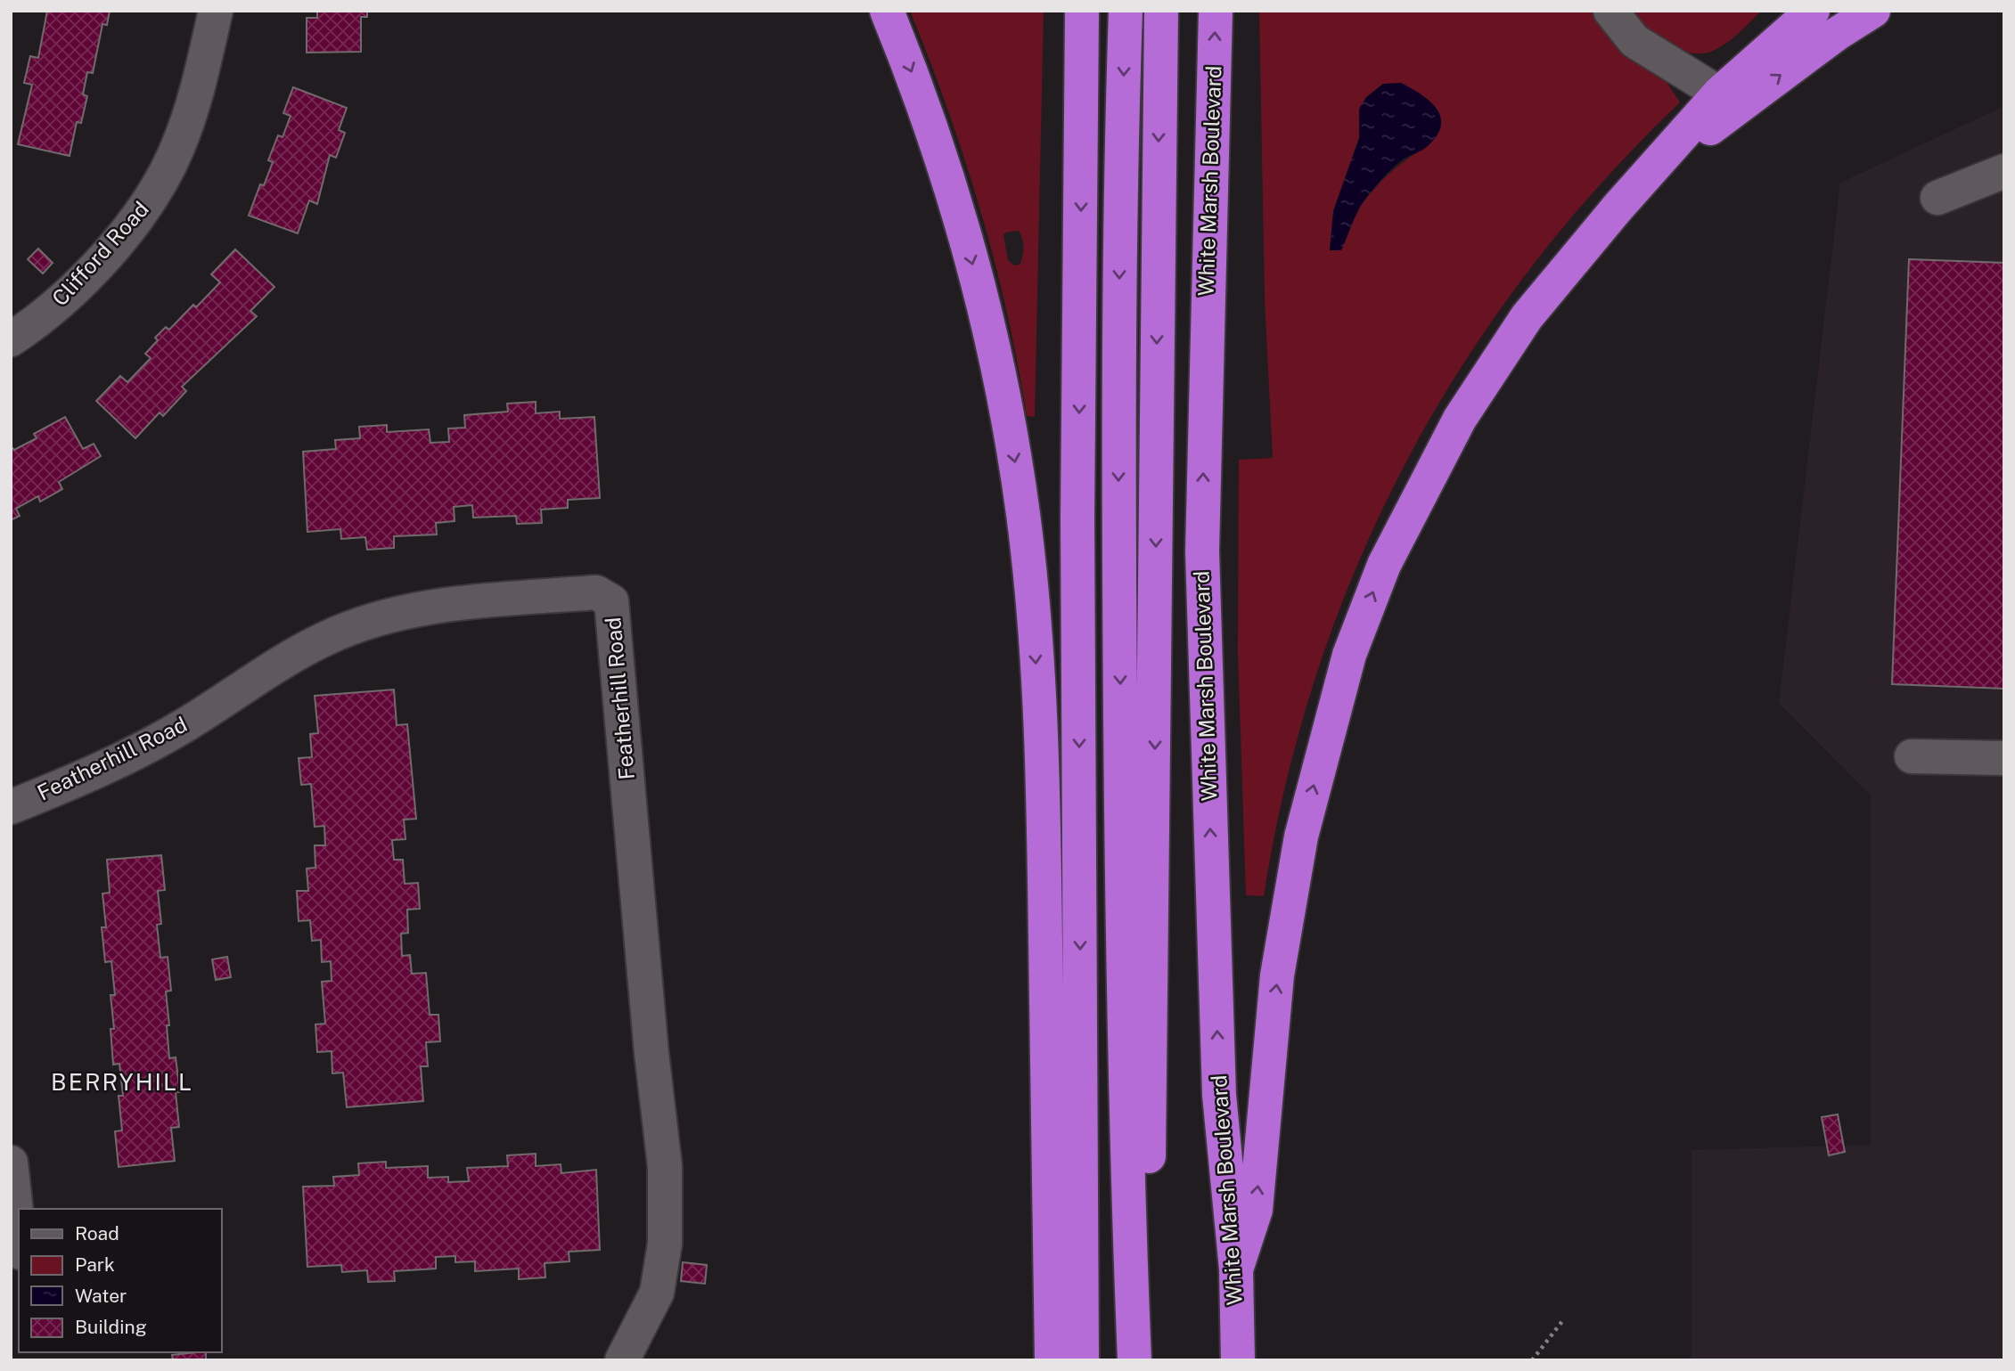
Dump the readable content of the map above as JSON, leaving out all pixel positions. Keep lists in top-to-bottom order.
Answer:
{
  "streets": {
    "highway": ["White Marsh Boulevard"],
    "street": ["Clifford Road", "Featherhill Road"]
  },
  "districts": ["BERRYHILL"],
  "legend": [
    "Road",
    "Park",
    "Water",
    "Building"
  ]
}
